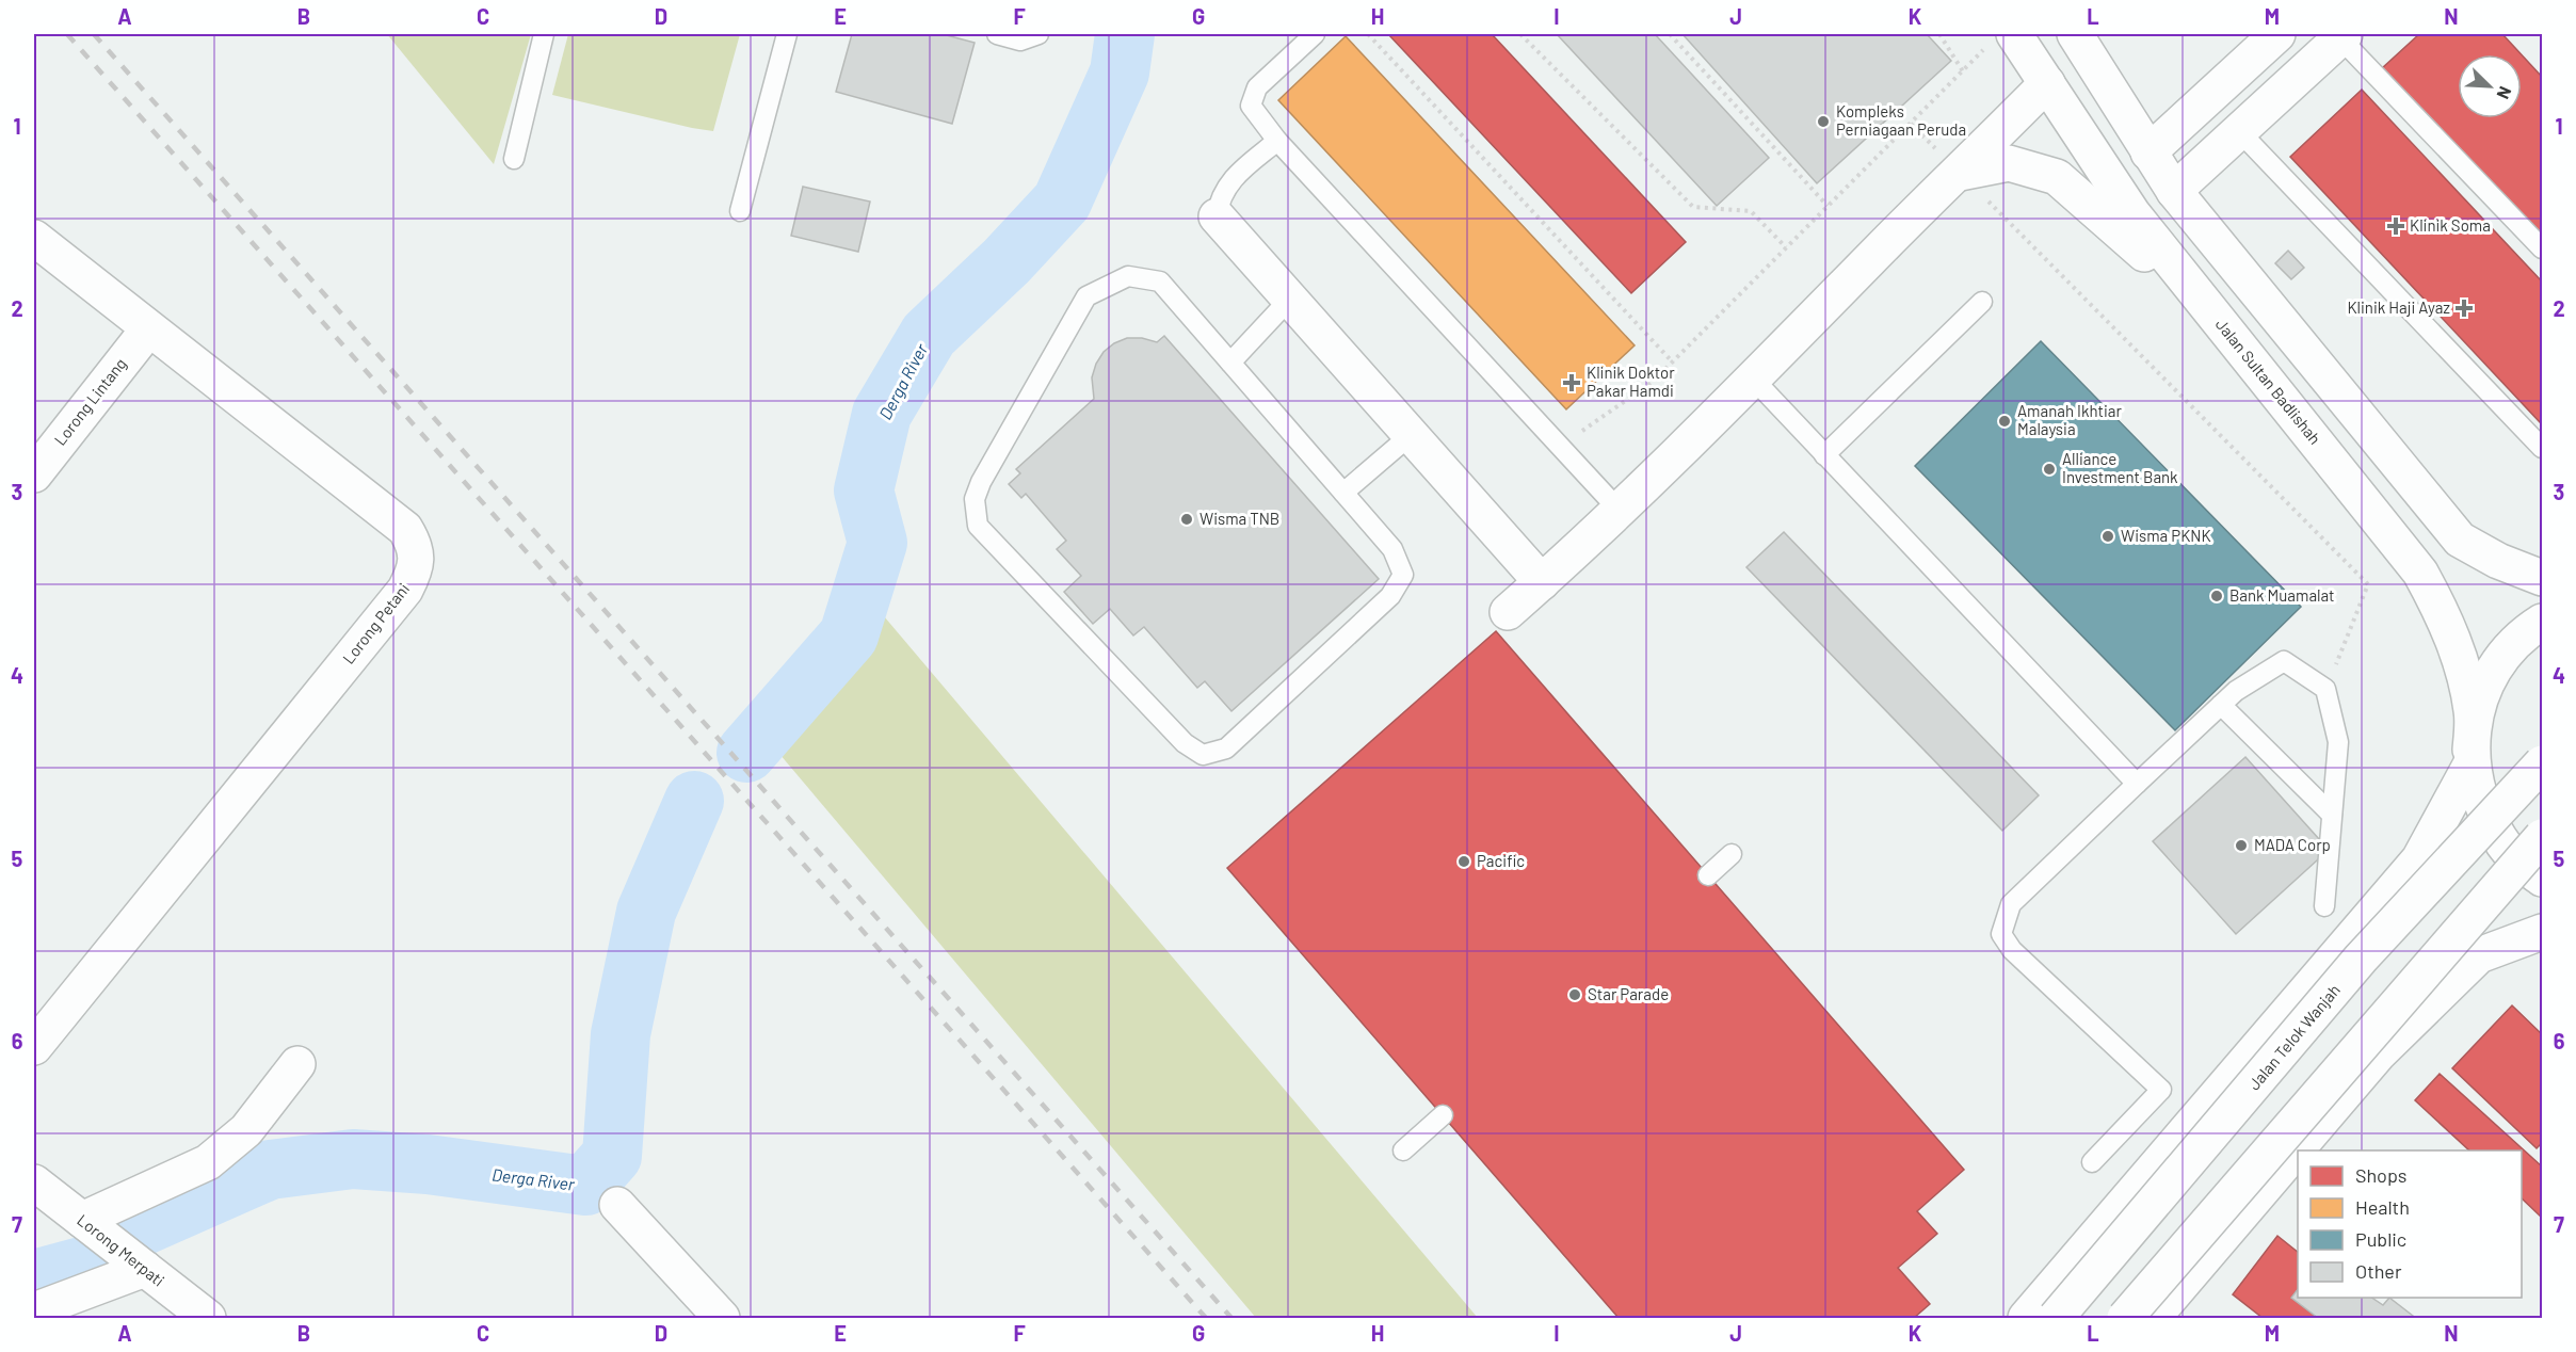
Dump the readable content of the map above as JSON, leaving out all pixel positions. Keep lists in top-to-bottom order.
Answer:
{
  "streets": {
    "street": [
      "Jalan Sultan Badlishah",
      "Lorong Lintang",
      "Lorong Petani",
      "Jalan Telok Wanjah",
      "Lorong Merpati"
    ]
  },
  "crossings": [
    ["Lorong Lintang", "Lorong Petani"]
  ],
  "water": ["Derga River"],
  "places": {
    "other": [
      "Kompleks Perniagaan Peruda",
      "Amanah Ikhtiar Malaysia",
      "Alliance Investment Bank",
      "Wisma TNB",
      "Wisma PKNK",
      "Bank Muamalat",
      "MADA Corp",
      "Pacific",
      "Star Parade"
    ],
    "health": ["Klinik Soma", "Klinik Haji Ayaz", "Klinik Doktor Pakar Hamdi"]
  },
  "legend": [
    "Shops",
    "Health",
    "Public",
    "Other"
  ],
  "north": "bottom right",
  "grid": {
    "columns": [
      "A",
      "B",
      "C",
      "D",
      "E",
      "F",
      "G",
      "H",
      "I",
      "J",
      "K",
      "L",
      "M",
      "N"
    ],
    "rows": [
      "1",
      "2",
      "3",
      "4",
      "5",
      "6",
      "7"
    ]
  }
}
